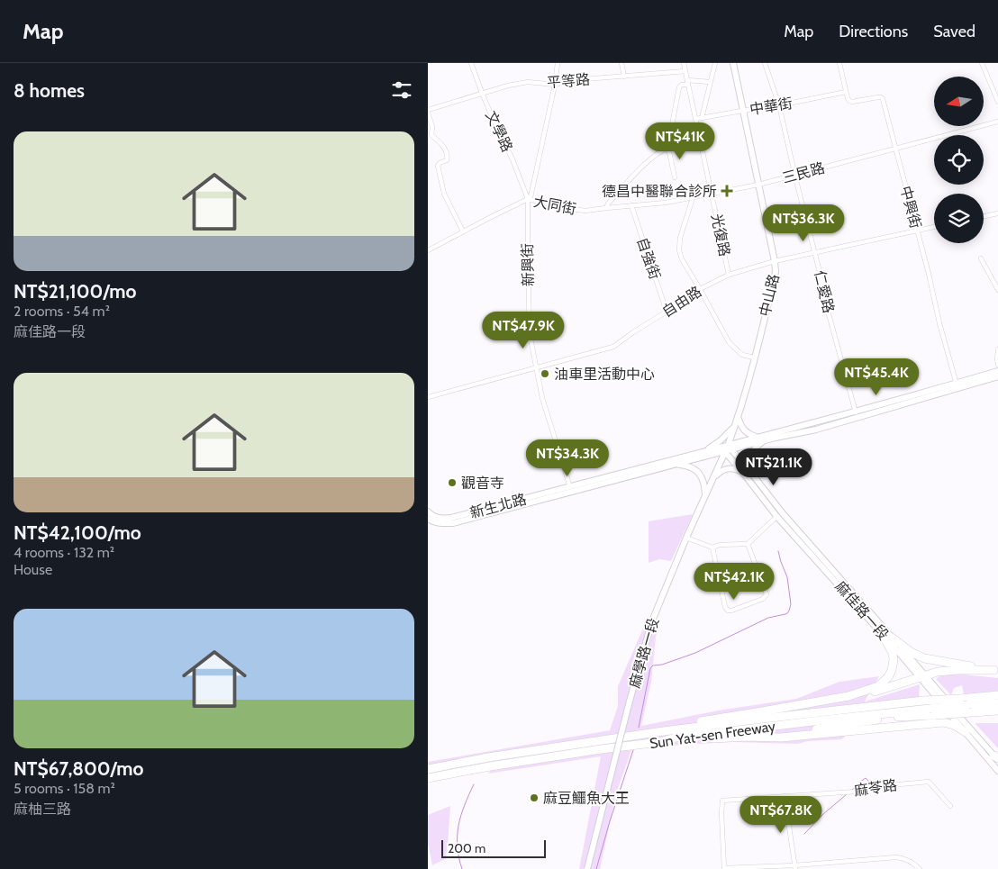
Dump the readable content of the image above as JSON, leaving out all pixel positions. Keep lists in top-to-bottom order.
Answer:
{
  "streets": {
    "highway": ["Sun Yat-sen Freeway"],
    "main road": [
      "中山路",
      "新生北路",
      "麻佳路一段",
      "麻學路一段"
    ],
    "street": [
      "平等路",
      "中華街",
      "文學路",
      "三民路",
      "大同街",
      "中興街",
      "光復路",
      "自強街",
      "新興街",
      "仁愛路",
      "自由路",
      "麻苓路"
    ]
  },
  "crossings": [
    ["平等路", "文學路"],
    ["平等路", "光復路"],
    ["平等路", "新興街"],
    ["中華街", "中興街"],
    ["中華街", "光復路"],
    ["中華街", "仁愛路"],
    ["中華街", "中山路"],
    ["文學路", "大同街"],
    ["文學路", "新興街"],
    ["三民路", "大同街"],
    ["三民路", "中興街"],
    ["三民路", "光復路"],
    ["三民路", "自強街"],
    ["三民路", "仁愛路"],
    ["三民路", "中山路"],
    ["大同街", "新興街"],
    ["中興街", "自由路"],
    ["光復路", "自由路"],
    ["自強街", "自由路"],
    ["新興街", "自由路"],
    ["新興街", "新生北路"],
    ["仁愛路", "自由路"],
    ["中山路", "自由路"],
    ["中山路", "新生北路"],
    ["中山路", "麻佳路一段"],
    ["中山路", "麻學路一段"],
    ["新生北路", "麻佳路一段"],
    ["新生北路", "麻學路一段"],
    ["麻佳路一段", "麻學路一段"]
  ],
  "places": {
    "health": ["德昌中醫聯合診所"],
    "other": ["油車里活動中心", "觀音寺", "麻豆鱷魚大王"]
  },
  "scale_bar": "200 m",
  "north": "left",
  "page": {
    "header": "Map",
    "nav": ["Map", "Directions", "Saved"],
    "heading": "8 homes",
    "list": [
      {
        "name": "NT$21,100/mo",
        "note": "2 rooms · 54 m² · 麻佳路一段"
      },
      {
        "name": "NT$42,100/mo",
        "note": "4 rooms · 132 m² · House"
      },
      {
        "name": "NT$67,800/mo",
        "note": "5 rooms · 158 m² · 麻柚三路"
      }
    ],
    "price": [
      "NT$41K",
      "NT$36.3K",
      "NT$47.9K",
      "NT$45.4K",
      "NT$34.3K",
      "NT$21.1K",
      "NT$42.1K",
      "NT$67.8K"
    ],
    "scale": "200 m"
  }
}
